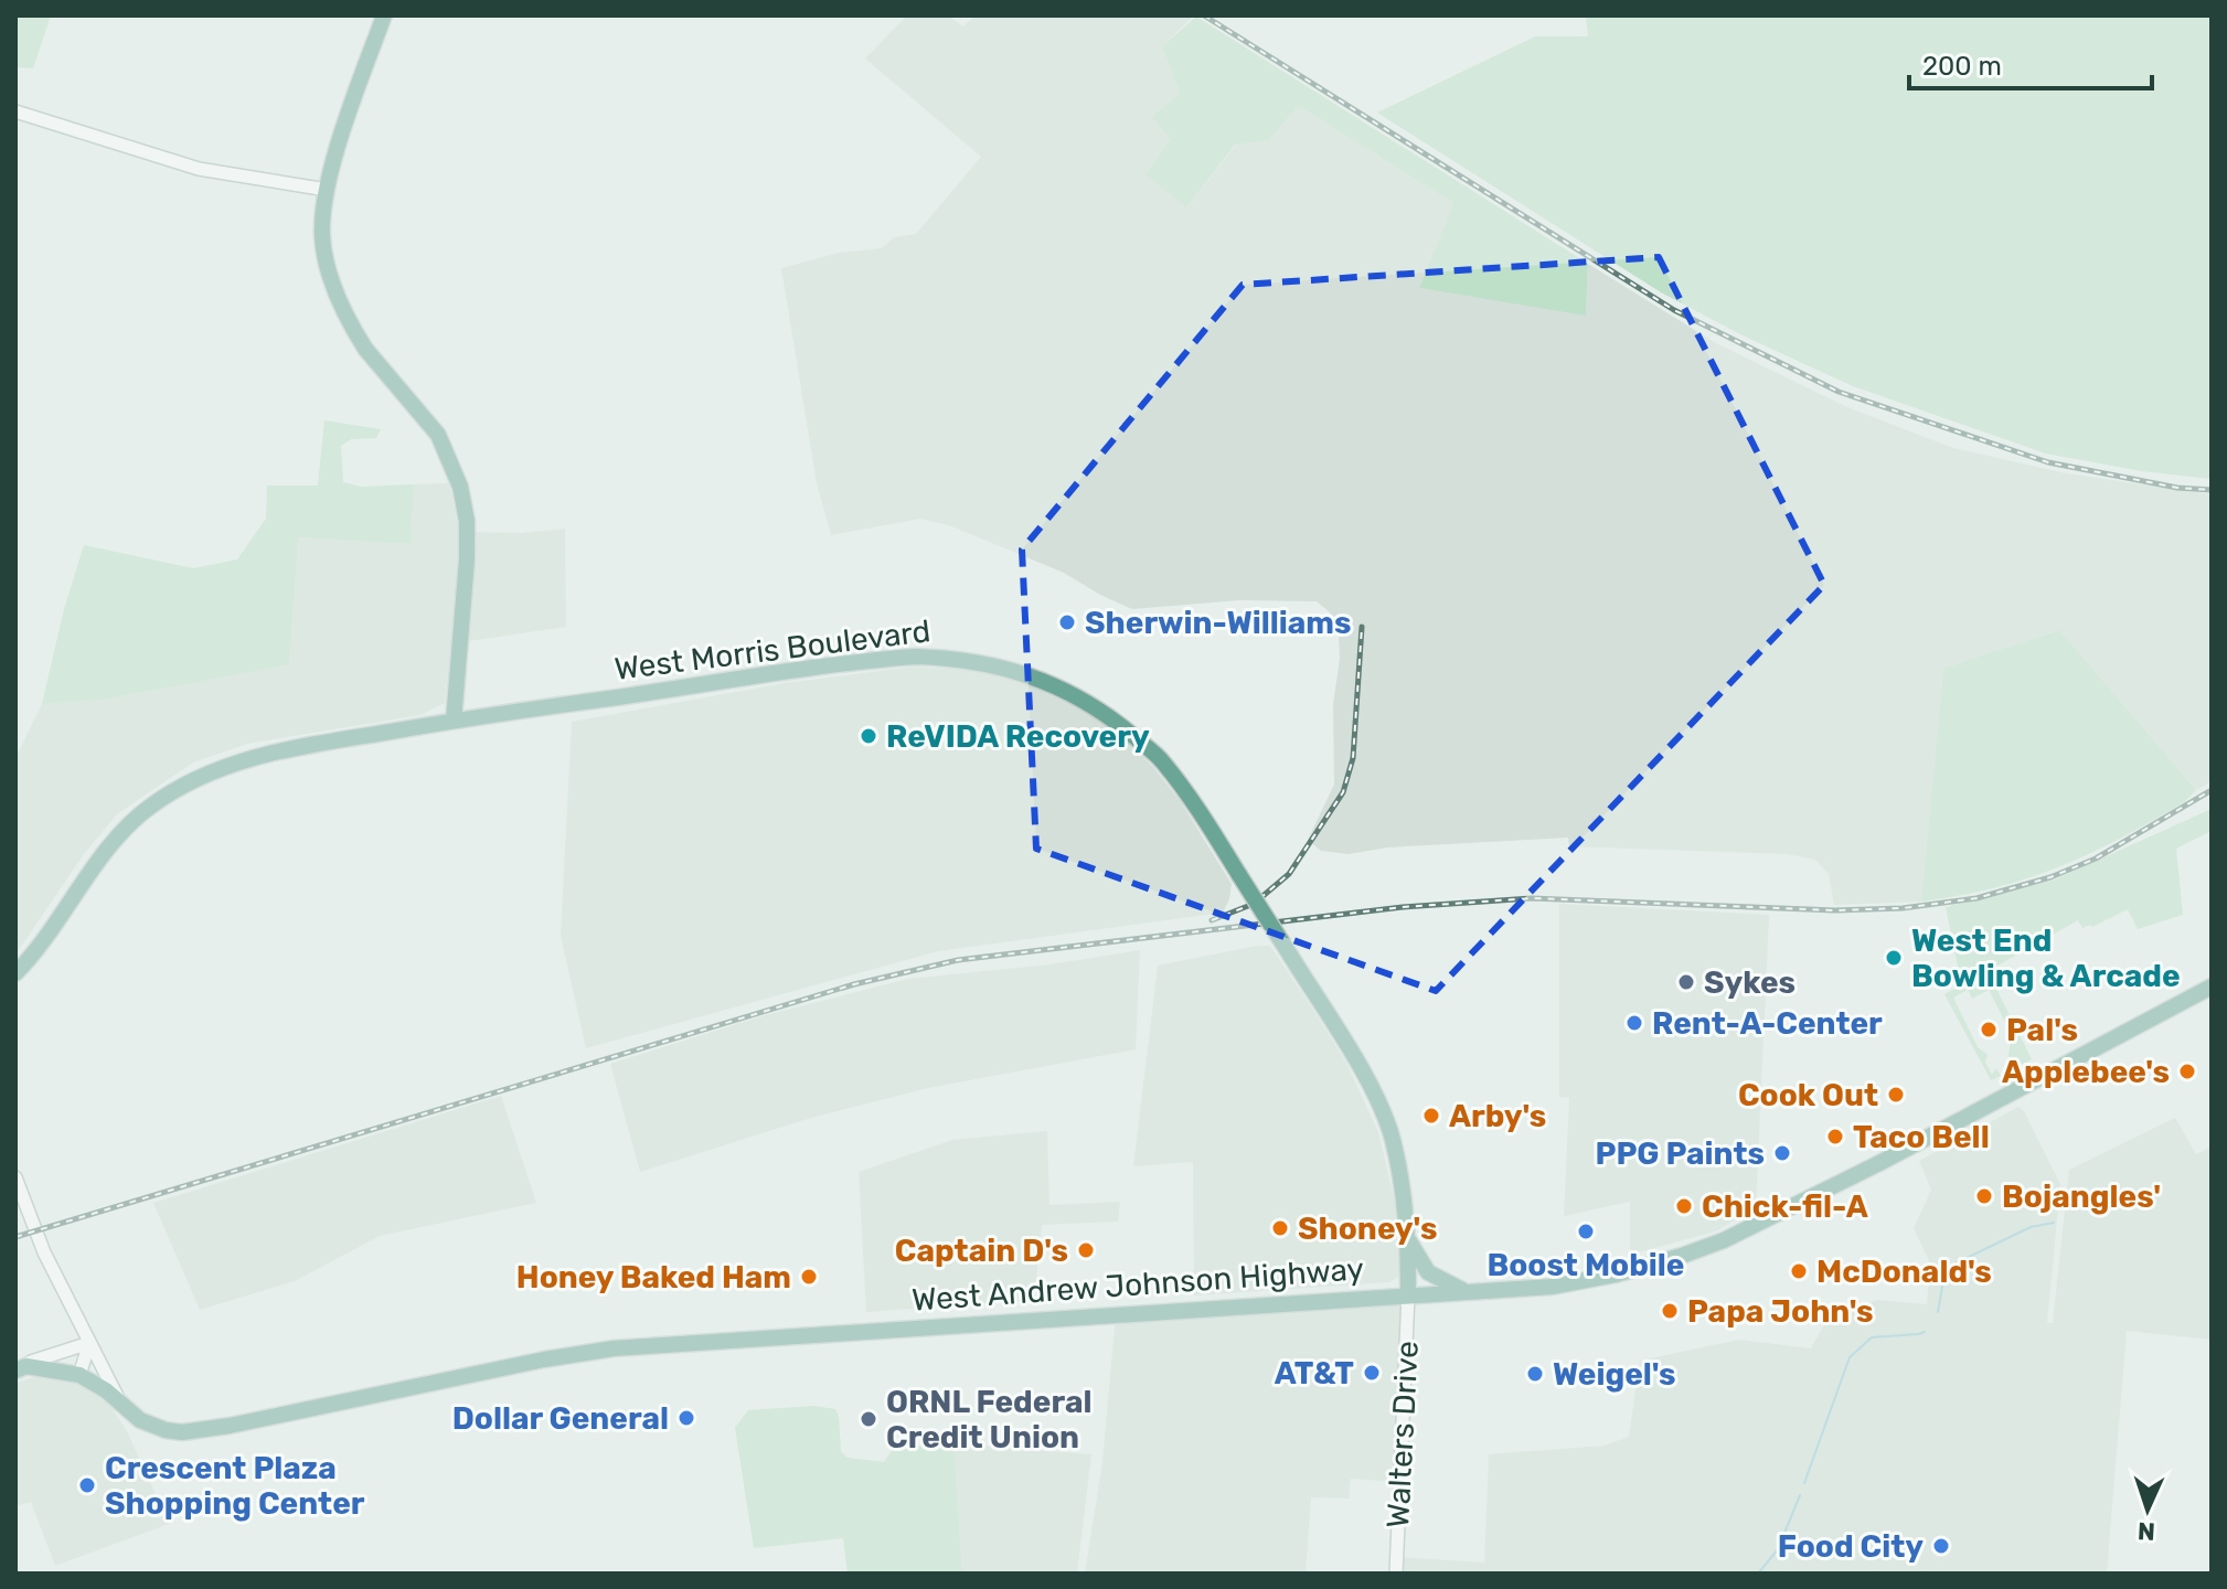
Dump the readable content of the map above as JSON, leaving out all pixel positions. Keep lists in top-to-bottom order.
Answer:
{
  "streets": {
    "main road": ["West Morris Boulevard", "West Andrew Johnson Highway"],
    "street": ["Walters Drive"]
  },
  "crossings": [
    ["West Morris Boulevard", "West Andrew Johnson Highway"],
    ["West Morris Boulevard", "Walters Drive"],
    ["West Andrew Johnson Highway", "Walters Drive"]
  ],
  "places": [
    "Sherwin-Williams",
    "ReVIDA Recovery",
    "West End Bowling & Arcade",
    "Sykes",
    "Rent-A-Center",
    "Pal's",
    "Applebee's",
    "Cook Out",
    "Arby's",
    "Taco Bell",
    "PPG Paints",
    "Bojangles'",
    "Chick-fil-A",
    "Shoney's",
    "Boost Mobile",
    "Captain D's",
    "McDonald's",
    "Honey Baked Ham",
    "Papa John's",
    "AT&T",
    "Weigel's",
    "Dollar General",
    "ORNL Federal Credit Union",
    "Crescent Plaza Shopping Center",
    "Food City"
  ],
  "scale_bar": "200 m",
  "north": "bottom"
}
